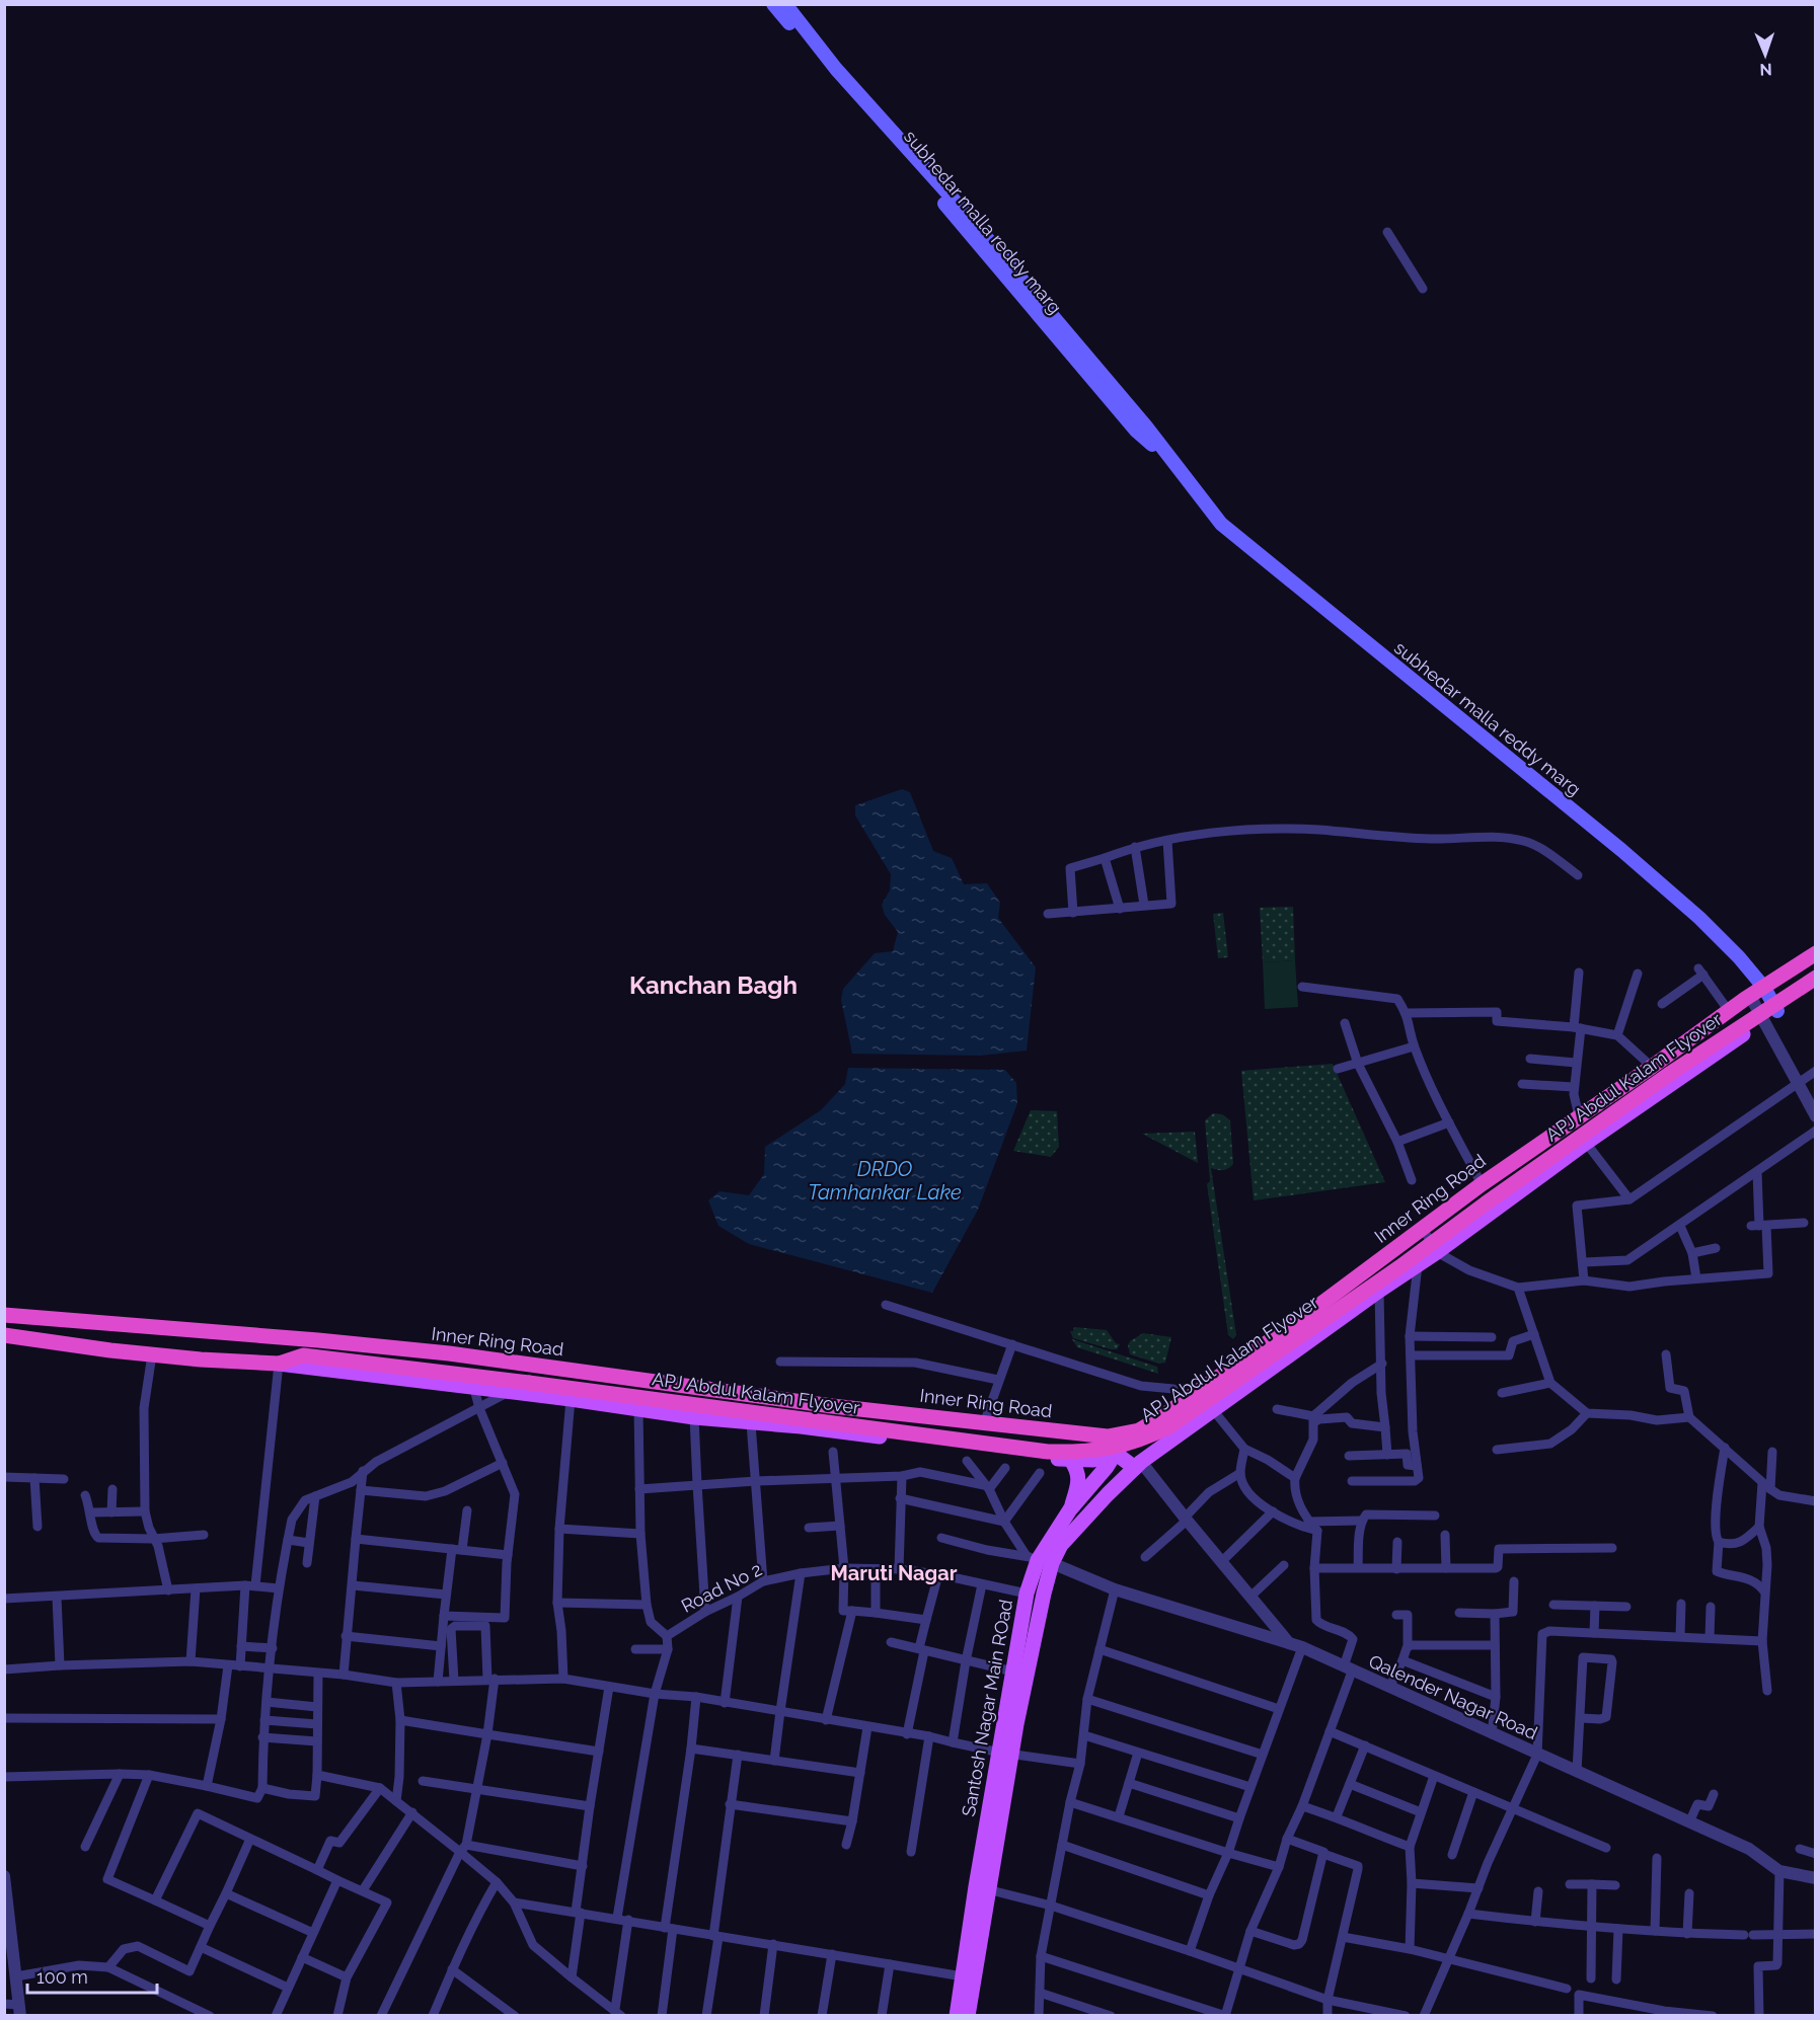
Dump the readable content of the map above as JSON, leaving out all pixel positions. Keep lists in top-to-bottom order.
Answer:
{
  "streets": {
    "highway": ["APJ Abdul Kalam Flyover", "Inner Ring Road"],
    "main road": ["subhedar malla reddy marg", "Santosh Nagar Main ROad"],
    "street": ["Road No 2", "Qalender Nagar Road"]
  },
  "crossings": [
    ["subhedar malla reddy marg", "Inner Ring Road"],
    ["Inner Ring Road", "Santosh Nagar Main ROad"],
    ["Road No 2", "Santosh Nagar Main ROad"],
    ["Qalender Nagar Road", "Santosh Nagar Main ROad"]
  ],
  "districts": ["Kanchan Bagh", "Maruti Nagar"],
  "water": ["DRDO Tamhankar Lake"],
  "scale_bar": "100 m",
  "north": "bottom"
}
